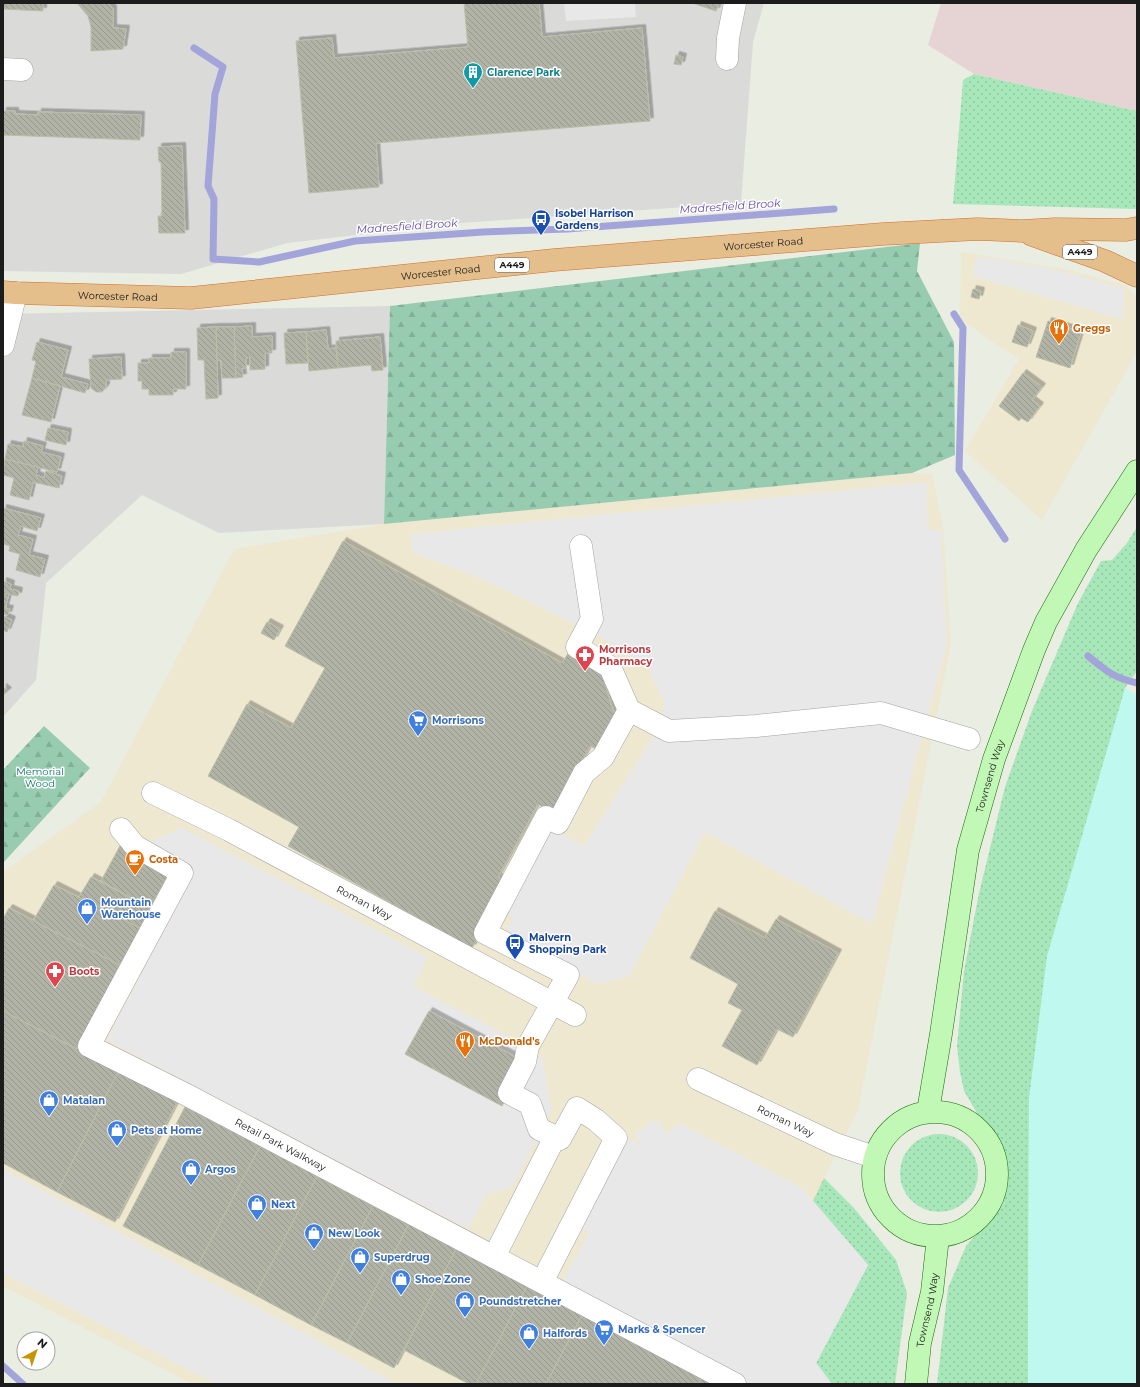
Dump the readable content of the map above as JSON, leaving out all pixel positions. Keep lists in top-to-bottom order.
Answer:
{
  "streets": {
    "highway": ["Worcester Road", "A449"],
    "main road": ["Townsend Way"],
    "street": ["Roman Way", "Retail Park Walkway"]
  },
  "crossings": [
    ["Worcester Road", "A449"],
    ["Townsend Way", "Roman Way"]
  ],
  "water": ["Madresfield Brook"],
  "parks": ["Memorial Wood"],
  "places": {
    "building": ["Clarence Park"],
    "bus stop": ["Isobel Harrison Gardens", "Malvern Shopping Park"],
    "restaurant": ["Greggs", "McDonald's"],
    "pharmacy": ["Morrisons Pharmacy", "Boots"],
    "supermarket": ["Morrisons", "Marks & Spencer"],
    "cafe": ["Costa"],
    "shop": [
      "Mountain Warehouse",
      "Matalan",
      "Pets at Home",
      "Argos",
      "Next",
      "New Look",
      "Superdrug",
      "Shoe Zone",
      "Poundstretcher",
      "Halfords"
    ]
  },
  "north": "top right"
}
